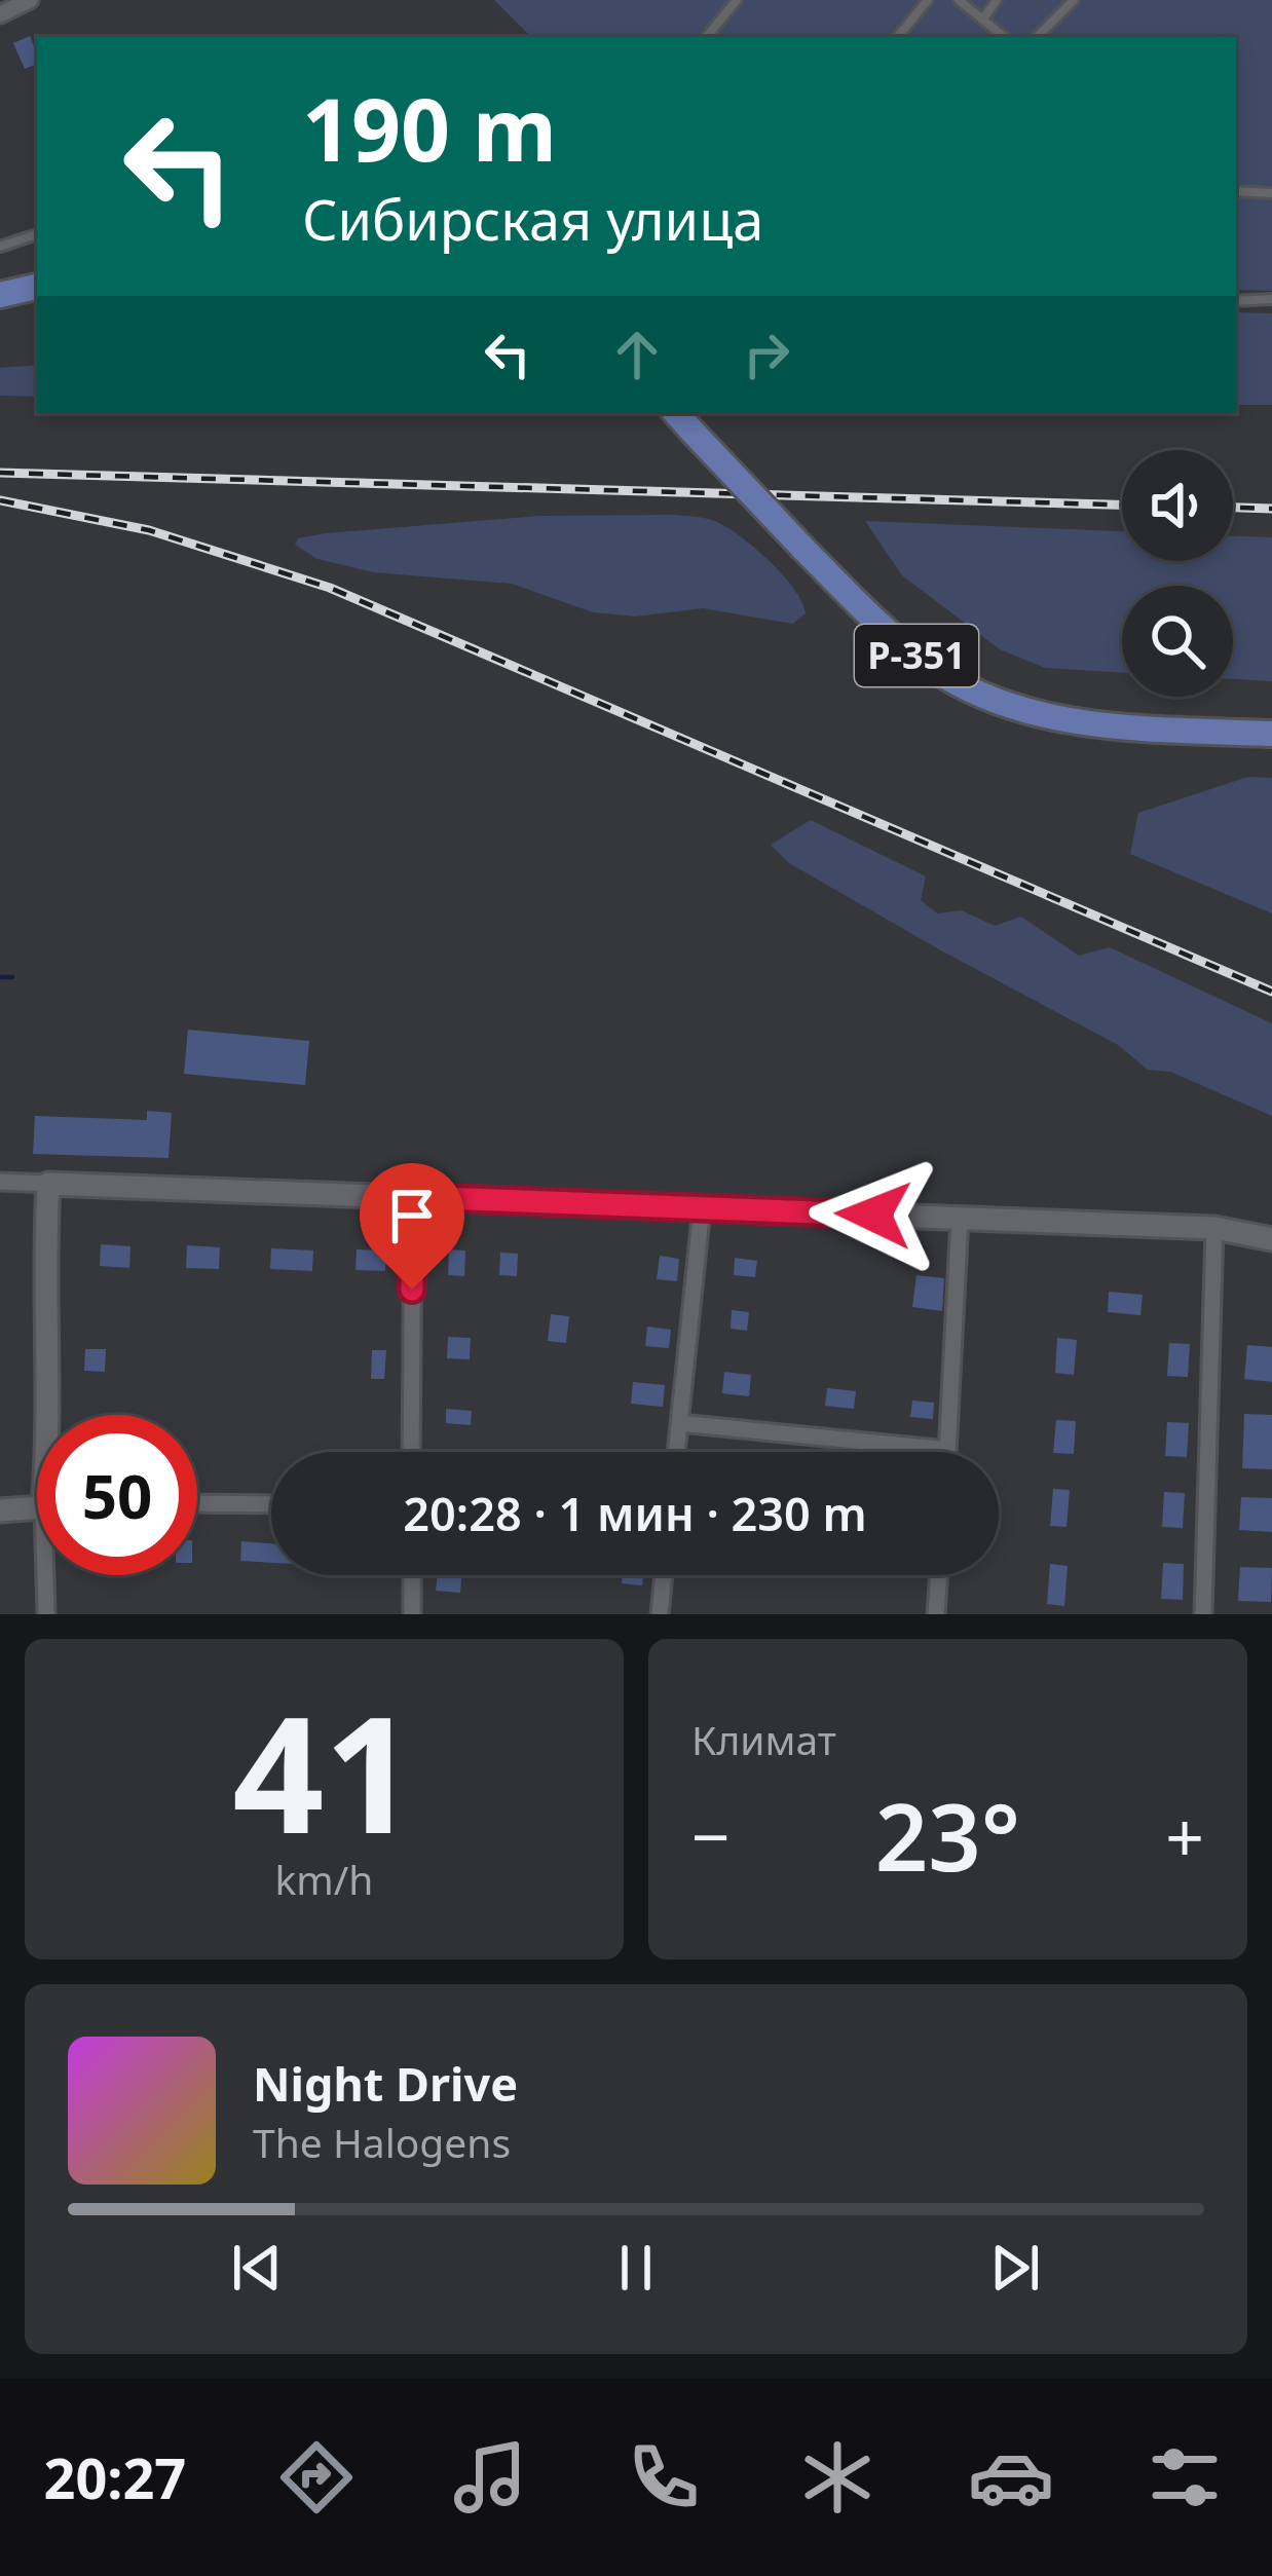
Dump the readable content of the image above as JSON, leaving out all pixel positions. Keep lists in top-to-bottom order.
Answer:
{
  "streets": {
    "main road": ["Р-351"]
  },
  "page": {
    "turn": ["190 m", "Сибирская улица"],
    "limit": "50",
    "trip": "20:28 · 1 мин · 230 m",
    "tile": [
      ["41", "km/h"],
      "Климат"
    ],
    "heat": ["−", "23°", "+"],
    "song": ["Night Drive", "The Halogens"],
    "tabs": "20:27"
  }
}
